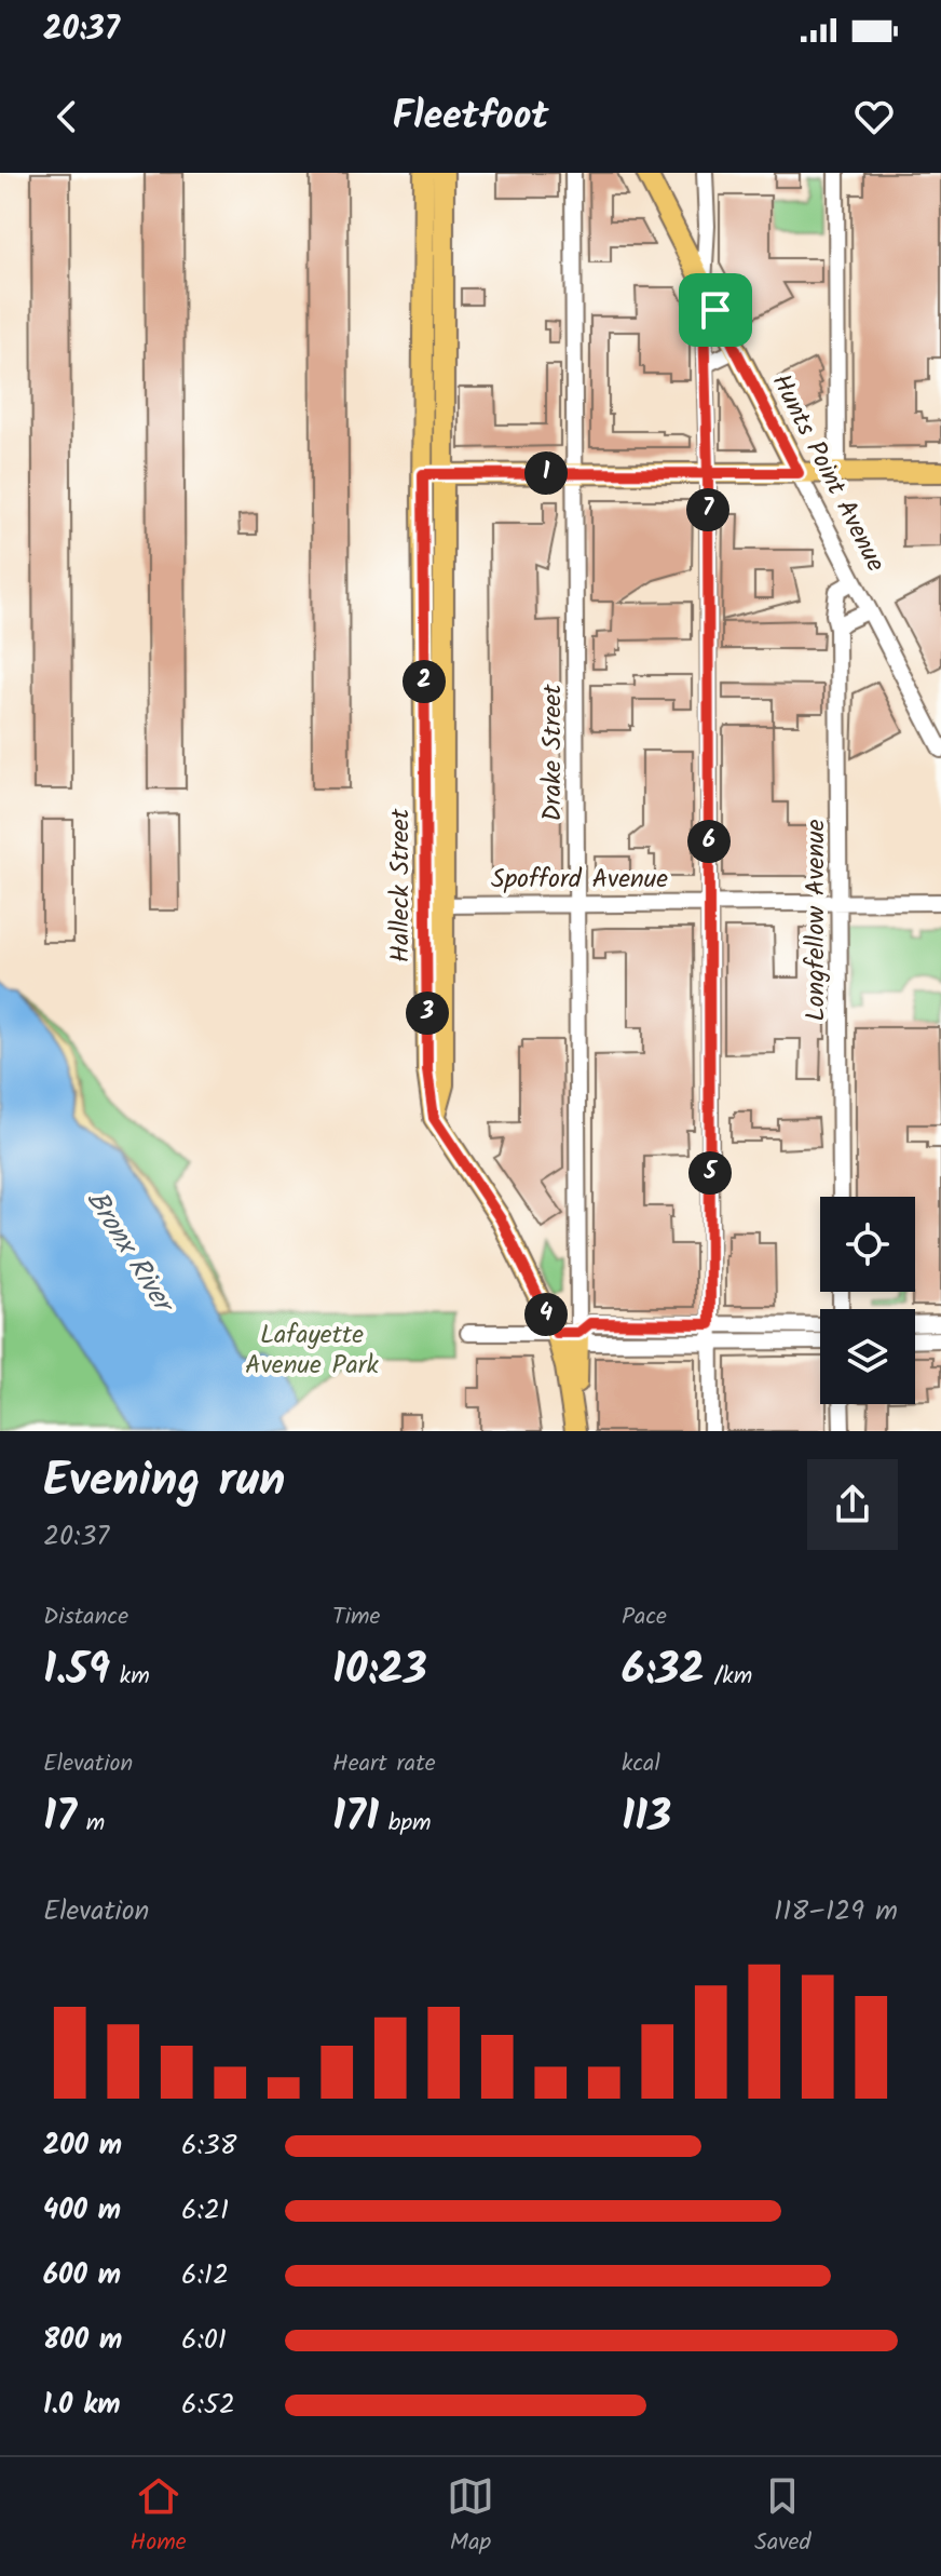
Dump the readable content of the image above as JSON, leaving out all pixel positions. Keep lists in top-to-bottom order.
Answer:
{
  "streets": {
    "main road": ["Hunts Point Avenue", "Halleck Street"],
    "street": ["Drake Street", "Spofford Avenue", "Longfellow Avenue"]
  },
  "crossings": [
    ["Hunts Point Avenue", "Longfellow Avenue"],
    ["Drake Street", "Spofford Avenue"],
    ["Spofford Avenue", "Halleck Street"],
    ["Spofford Avenue", "Longfellow Avenue"]
  ],
  "water": ["Bronx River"],
  "parks": ["Lafayette Avenue Park"],
  "page": {
    "status": "20:37",
    "header": "Fleetfoot",
    "pins": [
      "1",
      "7",
      "2",
      "6",
      "3",
      "5",
      "4"
    ],
    "heading": ["Evening run", "20:37"],
    "stats": [
      ["Distance", "1.59 km"],
      ["Time", "10:23"],
      ["Pace", "6:32 /km"],
      ["Elevation", "17 m"],
      ["Heart rate", "171 bpm"],
      ["kcal", "113"]
    ],
    "chart": ["Elevation", "118–129 m"],
    "list": [
      {
        "name": "200 m",
        "note": "6:38"
      },
      {
        "name": "400 m",
        "note": "6:21"
      },
      {
        "name": "600 m",
        "note": "6:12"
      },
      {
        "name": "800 m",
        "note": "6:01"
      },
      {
        "name": "1.0 km",
        "note": "6:52"
      }
    ],
    "tabs": ["Home", "Map", "Saved"]
  }
}
